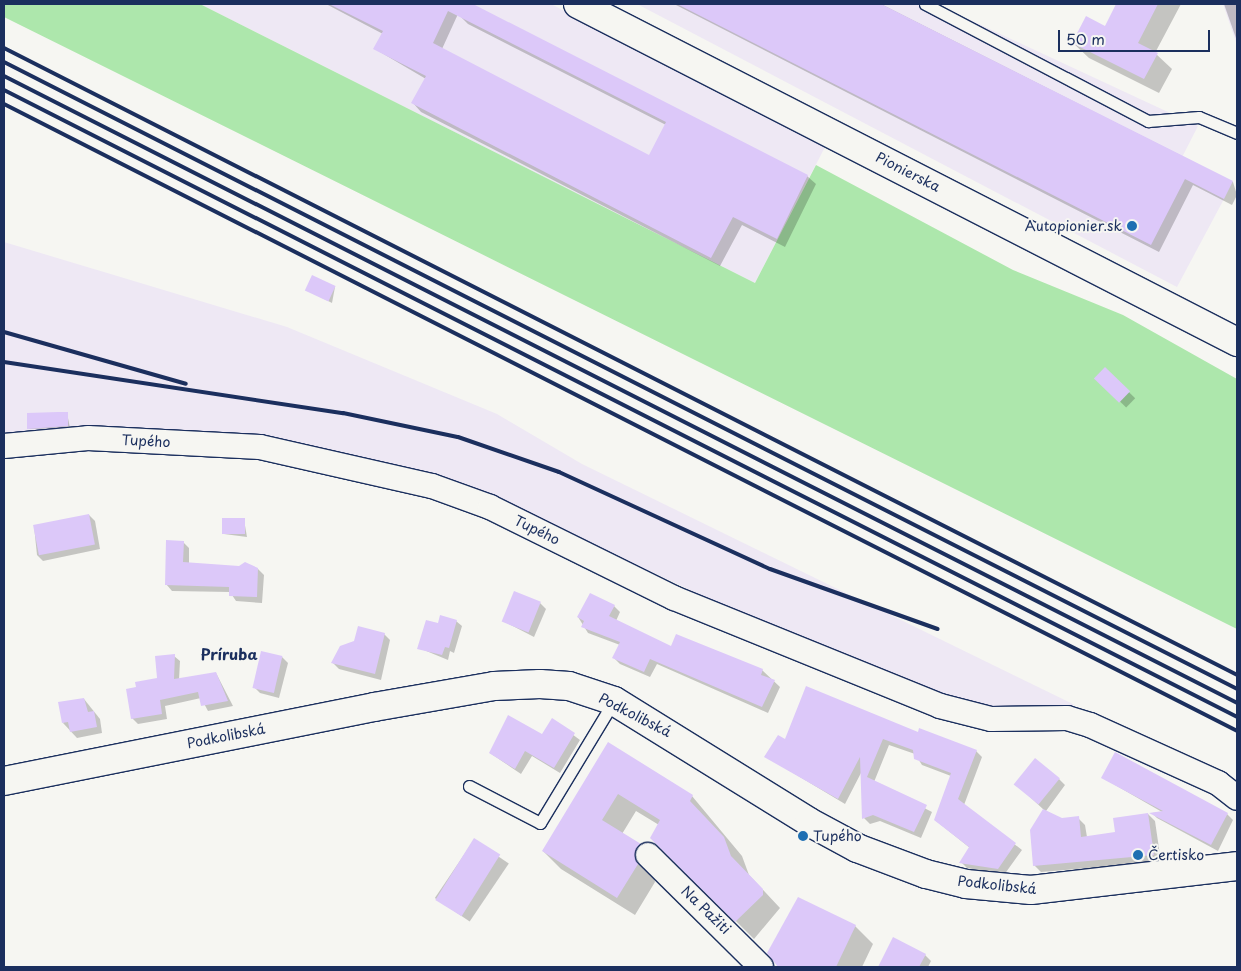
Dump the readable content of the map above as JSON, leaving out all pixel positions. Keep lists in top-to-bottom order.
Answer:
{
  "streets": {
    "street": [
      "Pionierska",
      "Tupého",
      "Podkolibská",
      "Na Pažiti"
    ]
  },
  "districts": ["Príruba"],
  "places": ["Autopionier.sk", "Tupého", "Čertisko"],
  "scale_bar": "50 m"
}
